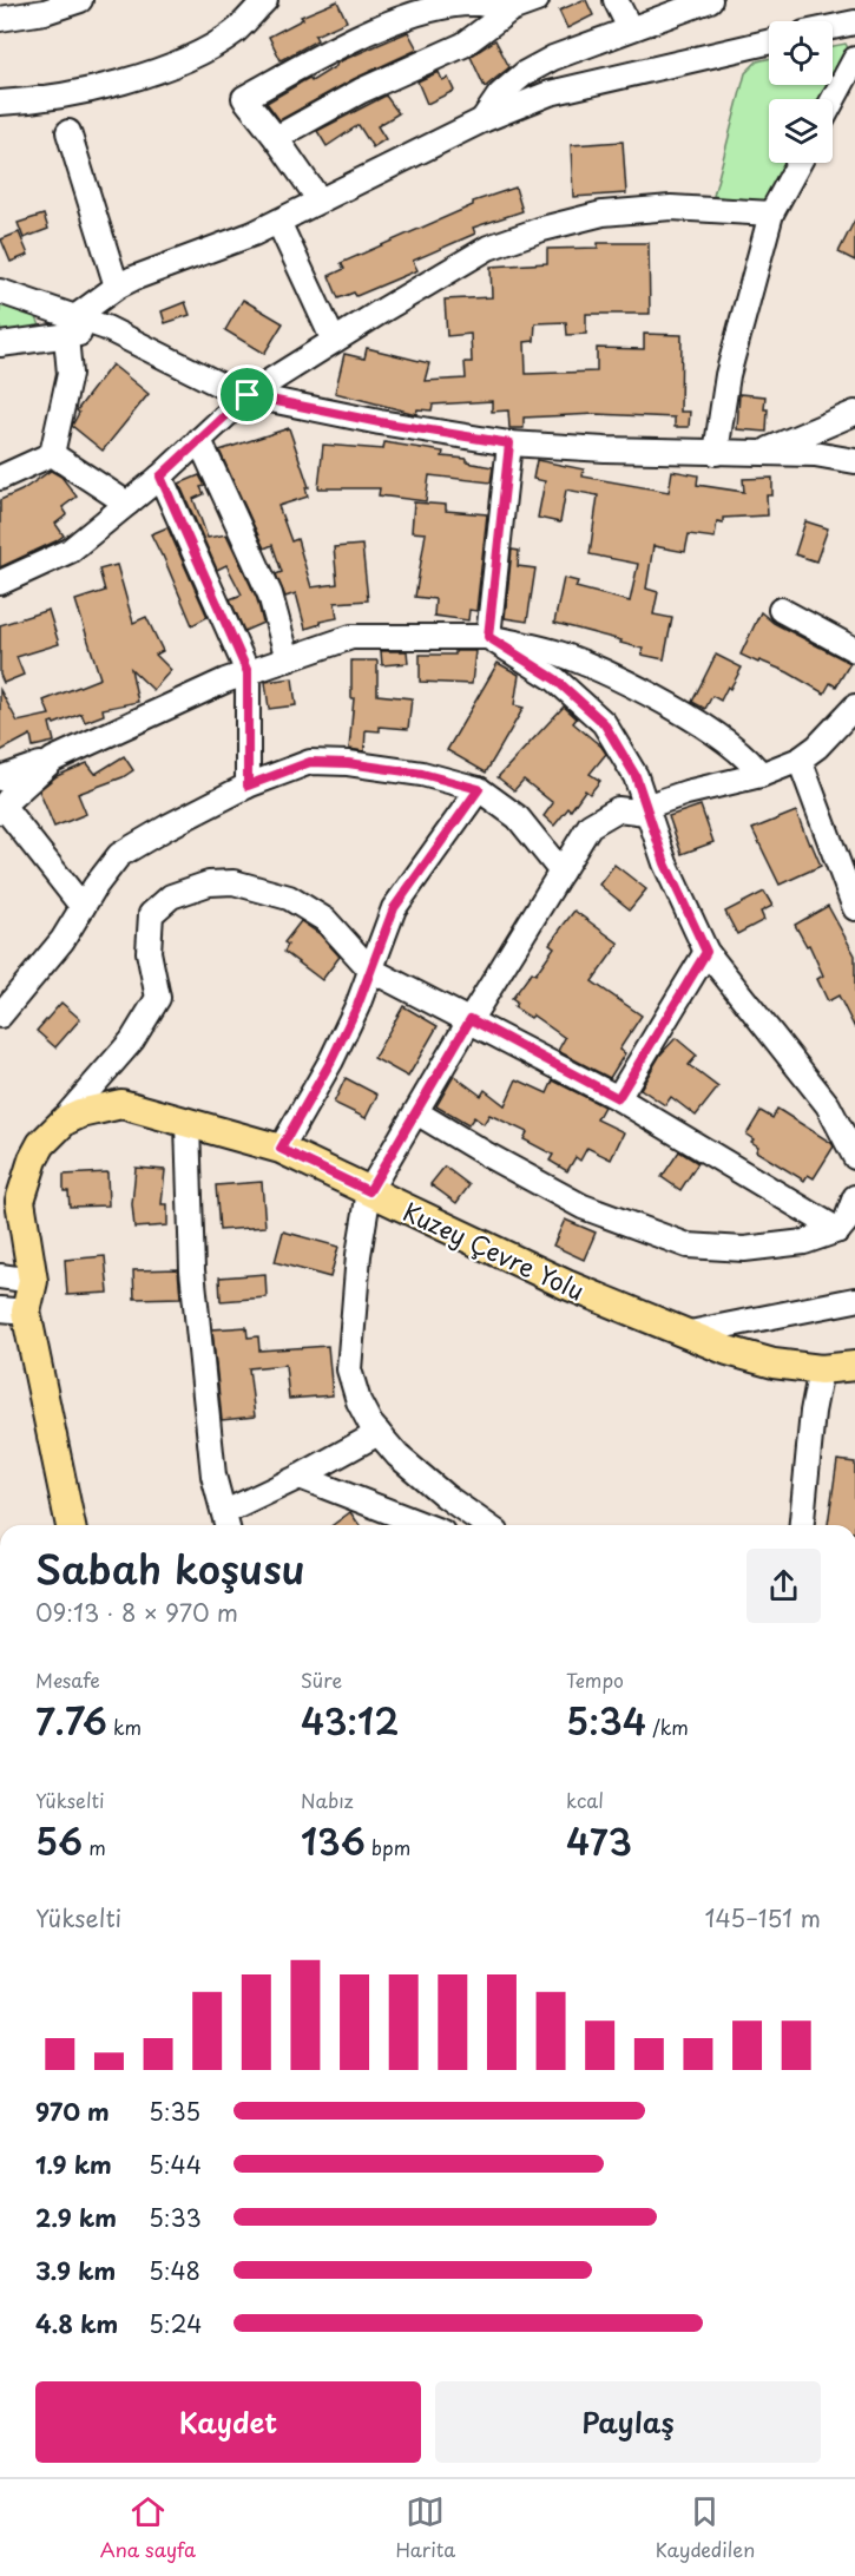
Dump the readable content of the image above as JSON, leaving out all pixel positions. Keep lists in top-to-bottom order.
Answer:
{
  "streets": {
    "main road": ["Kuzey Çevre Yolu"]
  },
  "page": {
    "heading": ["Sabah koşusu", "09:13 · 8 × 970 m"],
    "stats": [
      ["Mesafe", "7.76 km"],
      ["Süre", "43:12"],
      ["Tempo", "5:34 /km"],
      ["Yükselti", "56 m"],
      ["Nabız", "136 bpm"],
      ["kcal", "473"]
    ],
    "chart": ["Yükselti", "145–151 m"],
    "list": [
      {
        "name": "970 m",
        "note": "5:35"
      },
      {
        "name": "1.9 km",
        "note": "5:44"
      },
      {
        "name": "2.9 km",
        "note": "5:33"
      },
      {
        "name": "3.9 km",
        "note": "5:48"
      },
      {
        "name": "4.8 km",
        "note": "5:24"
      }
    ],
    "buttons": ["Kaydet", "Paylaş"],
    "tabs": ["Ana sayfa", "Harita", "Kaydedilen"]
  }
}
